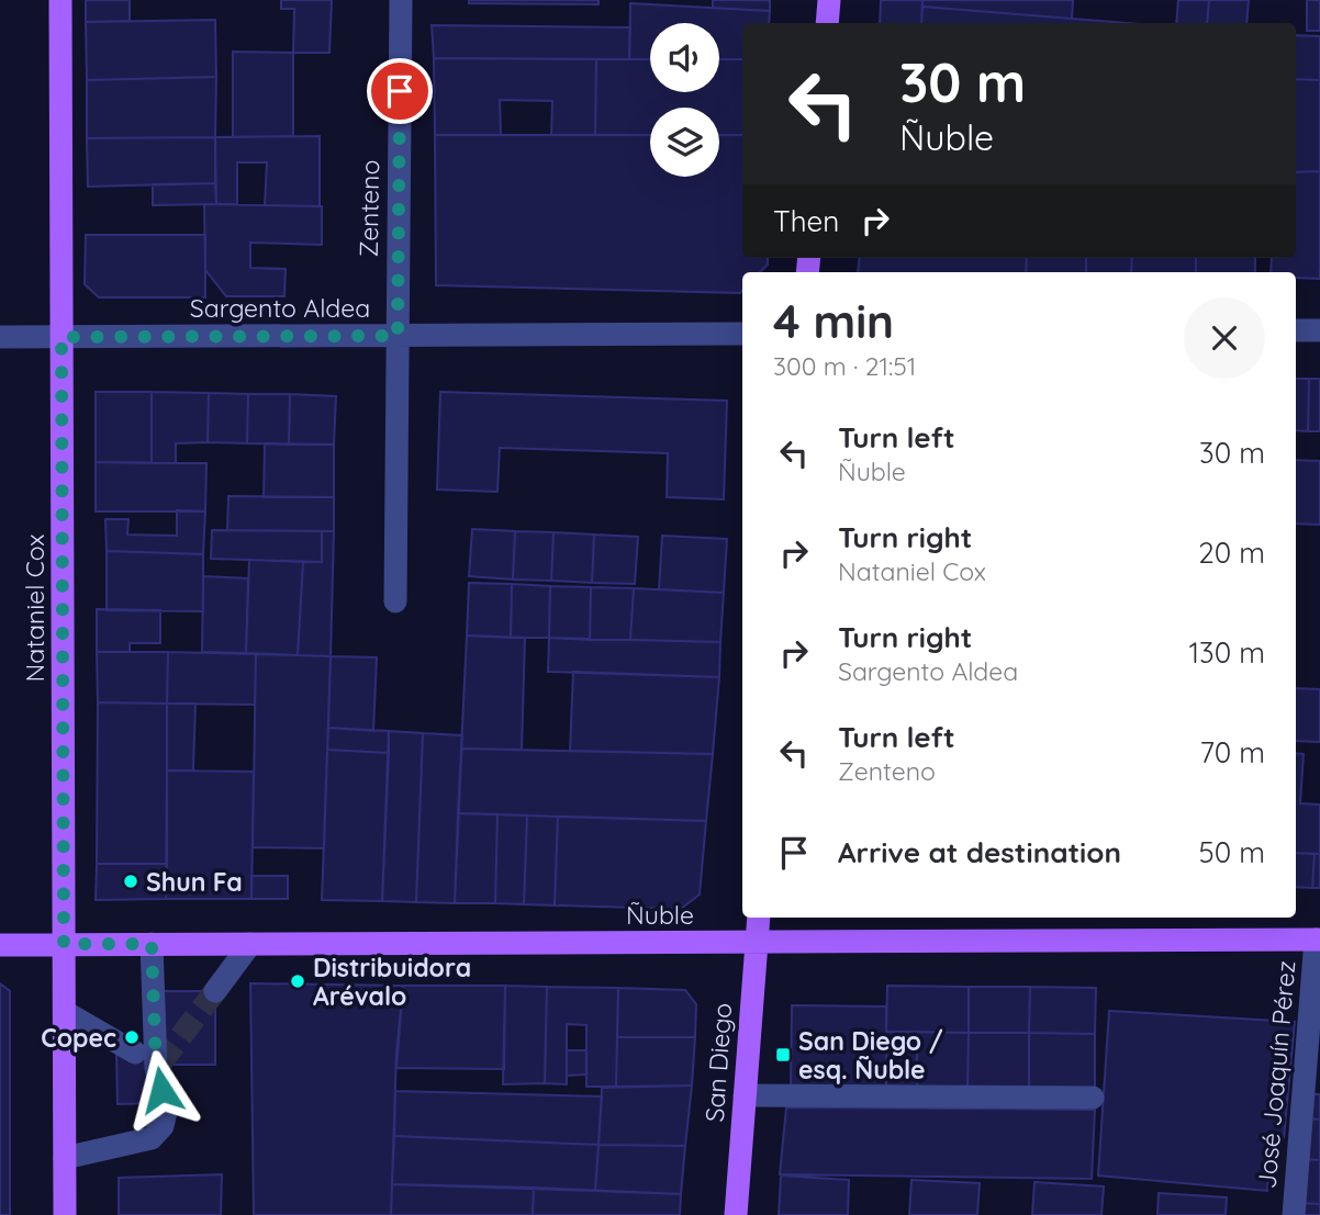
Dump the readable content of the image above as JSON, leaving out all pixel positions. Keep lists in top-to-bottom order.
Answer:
{
  "streets": {
    "main road": ["Nataniel Cox", "Ñuble", "San Diego"],
    "street": ["Zenteno", "Sargento Aldea", "José Joaquín Pérez"]
  },
  "crossings": [
    ["Zenteno", "Sargento Aldea"],
    ["Sargento Aldea", "Nataniel Cox"],
    ["Nataniel Cox", "Ñuble"],
    ["Ñuble", "San Diego"],
    ["Ñuble", "José Joaquín Pérez"]
  ],
  "places": {
    "other": ["Shun Fa", "Distribuidora Arévalo", "Copec"],
    "transit": ["San Diego / esq. Ñuble"]
  },
  "page": {
    "turn": ["30 m", "Ñuble"],
    "then": "Then",
    "heading": ["4 min", "300 m · 21:51"],
    "list": [
      {
        "name": "Turn left",
        "note": "Ñuble",
        "value": "30 m"
      },
      {
        "name": "Turn right",
        "note": "Nataniel Cox",
        "value": "20 m"
      },
      {
        "name": "Turn right",
        "note": "Sargento Aldea",
        "value": "130 m"
      },
      {
        "name": "Turn left",
        "note": "Zenteno",
        "value": "70 m"
      },
      {
        "name": "Arrive at destination",
        "value": "50 m"
      }
    ]
  }
}
